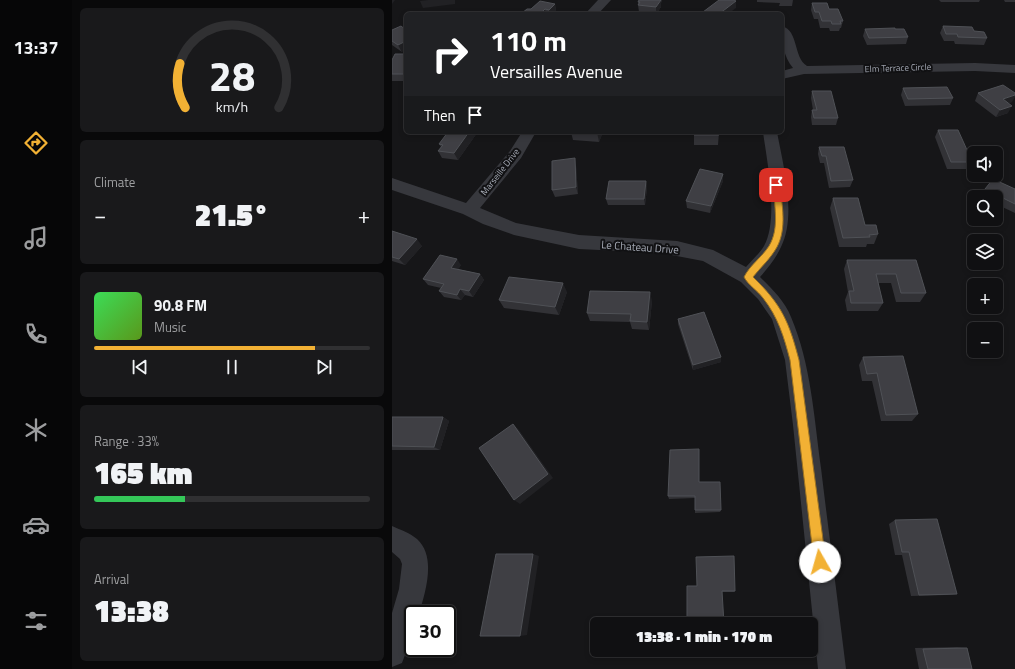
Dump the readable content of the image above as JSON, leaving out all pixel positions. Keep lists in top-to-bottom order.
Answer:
{
  "streets": {
    "street": ["Elm Terrace Circle", "Marseille Drive", "Le Chateau Drive"]
  },
  "crossings": [
    ["Marseille Drive", "Le Chateau Drive"]
  ],
  "page": {
    "tabs": "13:37",
    "turn": ["110 m", "Versailles Avenue"],
    "then": "Then",
    "tile": [
      "Climate",
      ["Range · 33%", "165 km"],
      ["Arrival", "13:38"]
    ],
    "map_buttons": ["+", "−"],
    "heat": ["−", "21.5°", "+"],
    "song": ["90.8 FM", "Music"],
    "limit": "30",
    "trip": "13:38 · 1 min · 170 m",
    "gauge": ["28", "km/h"]
  }
}
